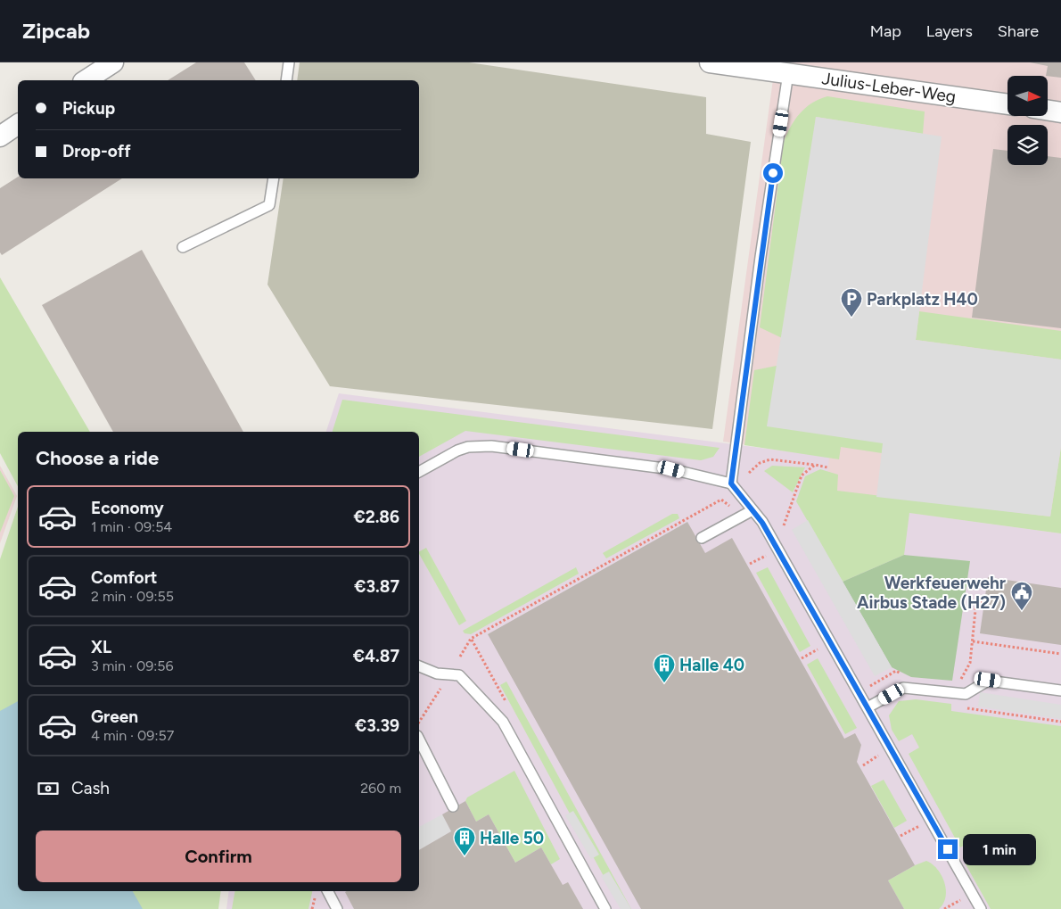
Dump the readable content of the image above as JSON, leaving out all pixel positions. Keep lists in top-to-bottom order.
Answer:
{
  "streets": {
    "street": ["Julius-Leber-Weg"]
  },
  "places": {
    "parking": ["Parkplatz H40"],
    "public building": ["Werkfeuerwehr Airbus Stade (H27)"],
    "building": ["Halle 40", "Halle 50"]
  },
  "north": "right",
  "page": {
    "header": "Zipcab",
    "nav": ["Map", "Layers", "Share"],
    "banner": ["Pickup", "Drop-off"],
    "heading": "Choose a ride",
    "list": [
      {
        "name": "Economy",
        "note": "1 min · 09:54",
        "value": "€2.86"
      },
      {
        "name": "Comfort",
        "note": "2 min · 09:55",
        "value": "€3.87"
      },
      {
        "name": "XL",
        "note": "3 min · 09:56",
        "value": "€4.87"
      },
      {
        "name": "Green",
        "note": "4 min · 09:57",
        "value": "€3.39"
      }
    ],
    "pay": ["Cash", "260 m"],
    "buttons": "Confirm",
    "bubble": "1 min"
  }
}
